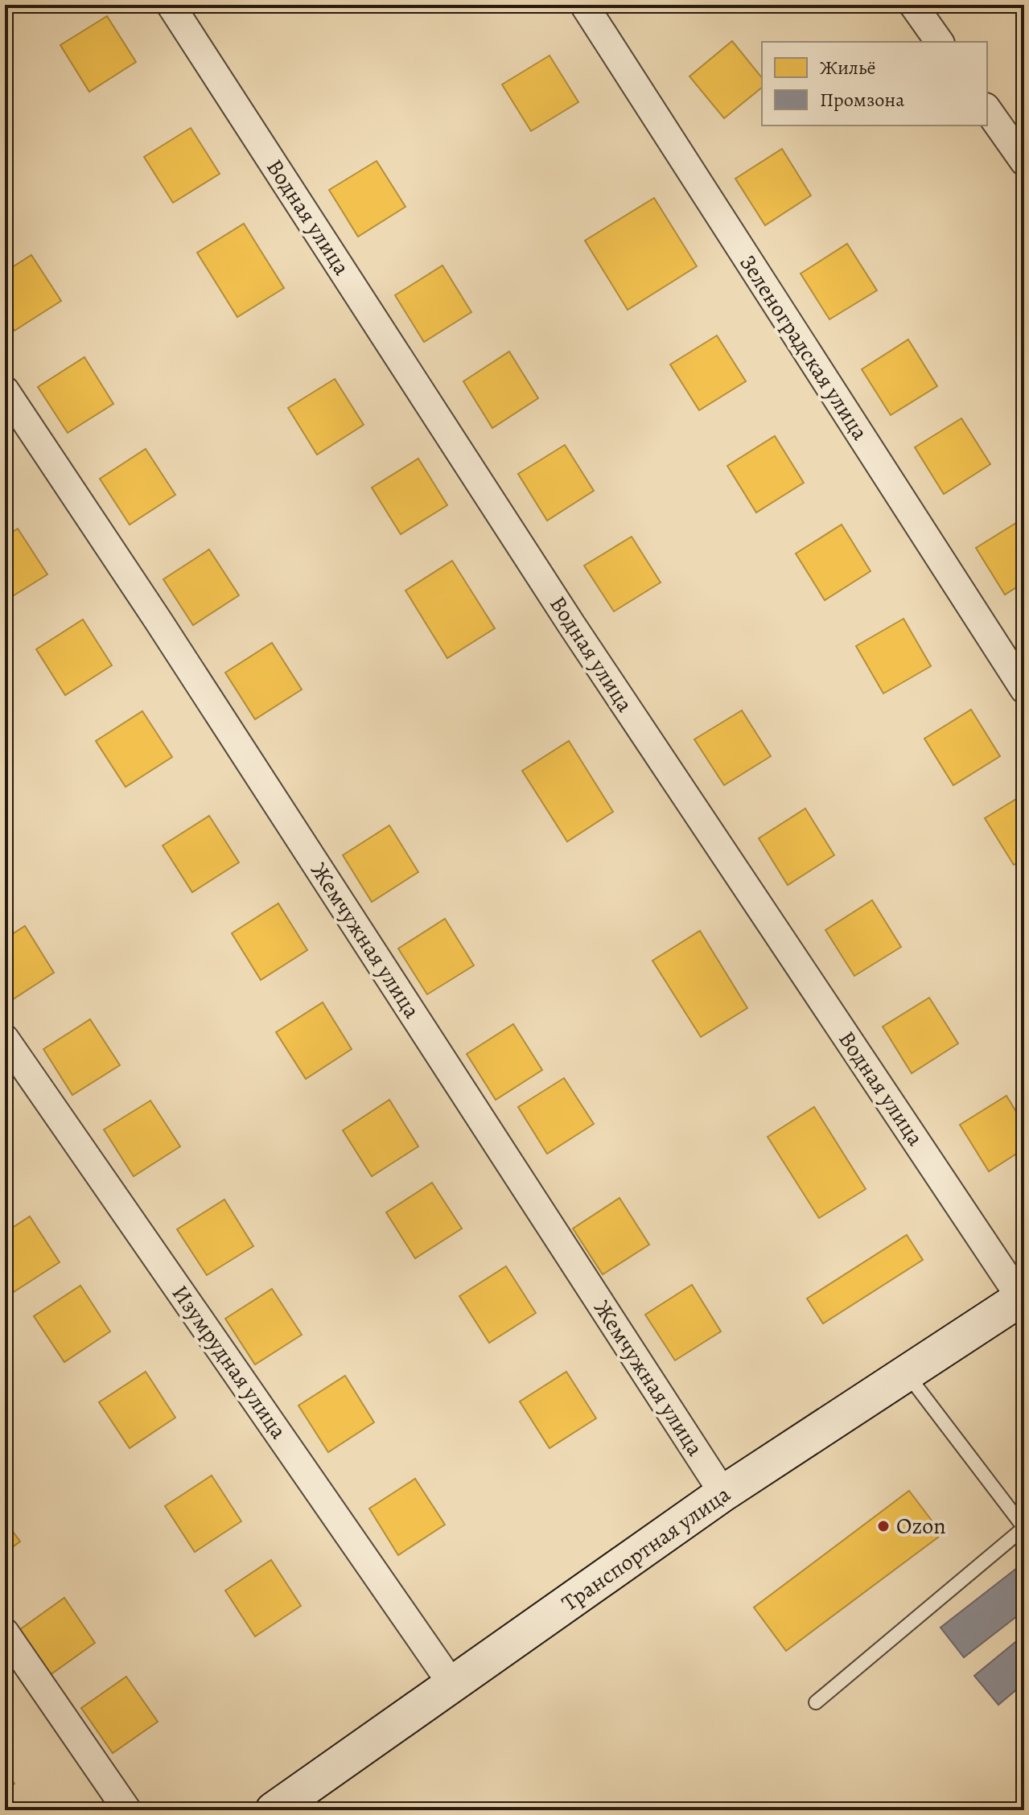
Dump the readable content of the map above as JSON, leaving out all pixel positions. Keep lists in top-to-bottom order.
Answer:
{
  "streets": {
    "street": [
      "Водная улица",
      "Зеленоградская улица",
      "Жемчужная улица",
      "Изумрудная улица",
      "Транспортная улица"
    ]
  },
  "crossings": [
    ["Водная улица", "Транспортная улица"],
    ["Жемчужная улица", "Транспортная улица"],
    ["Изумрудная улица", "Транспортная улица"]
  ],
  "places": ["Ozon"],
  "legend": ["Жильё", "Промзона"]
}
